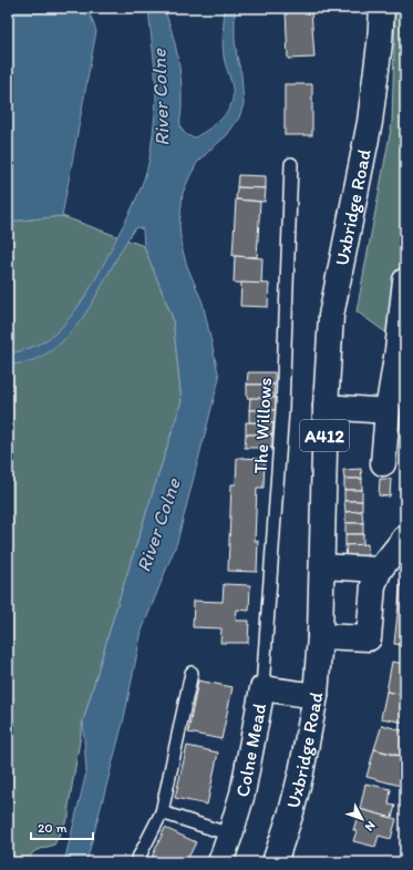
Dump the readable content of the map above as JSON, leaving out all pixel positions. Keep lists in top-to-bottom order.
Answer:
{
  "streets": {
    "main road": ["Uxbridge Road", "A412", "Colne Mead"],
    "lane": ["The Willows"]
  },
  "crossings": [
    ["Uxbridge Road", "Colne Mead"],
    ["The Willows", "Colne Mead"]
  ],
  "water": ["River Colne"],
  "scale_bar": "20 m",
  "north": "bottom right"
}
